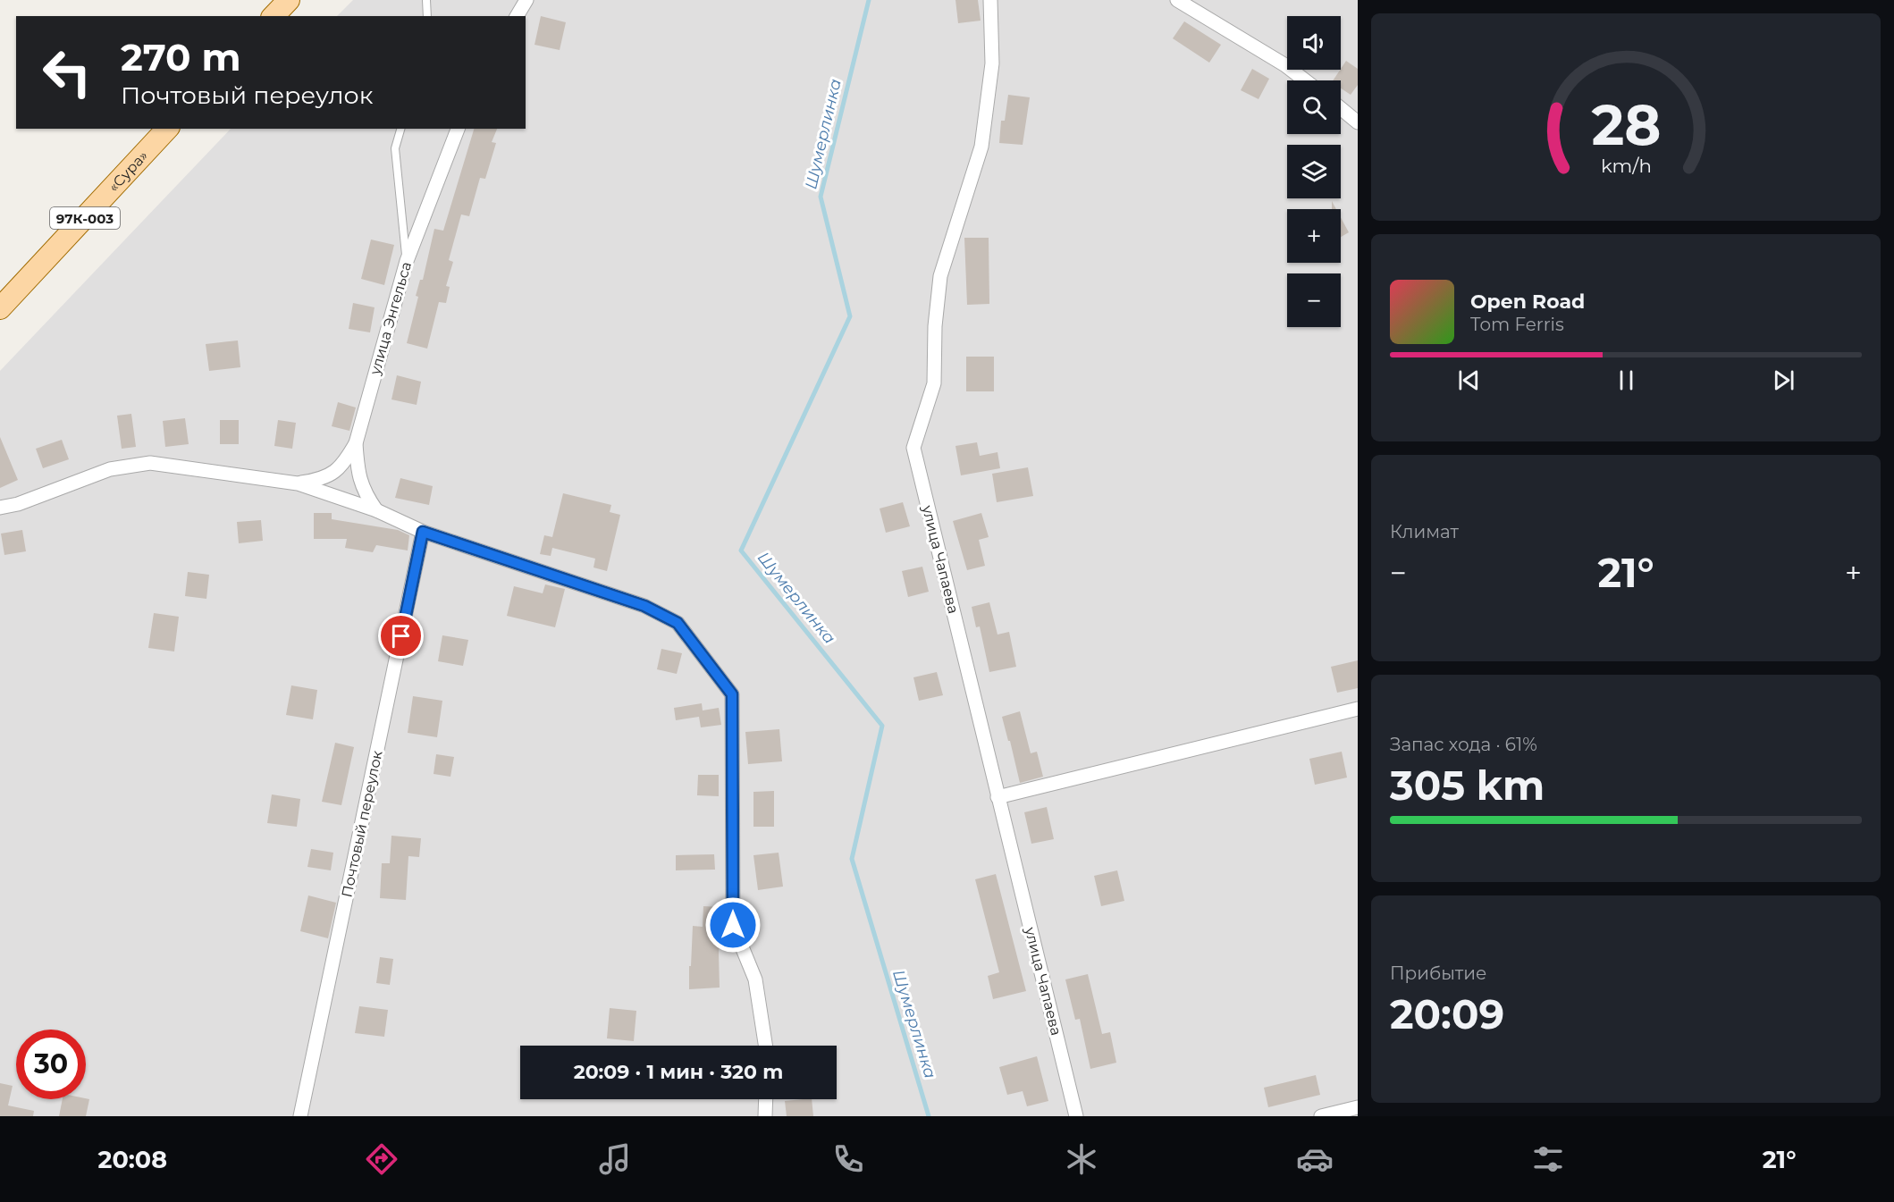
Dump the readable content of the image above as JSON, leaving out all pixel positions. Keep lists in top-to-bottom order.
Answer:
{
  "streets": {
    "main road": ["«Сура»", "97К-003"],
    "street": ["улица Энгельса", "улица Чапаева", "Почтовый переулок"]
  },
  "water": ["Шумерлинка"],
  "page": {
    "map_buttons": ["+", "−"],
    "turn": ["270 m", "Почтовый переулок"],
    "song": ["Open Road", "Tom Ferris"],
    "tile": [
      "Климат",
      ["Запас хода · 61%", "305 km"],
      ["Прибытие", "20:09"]
    ],
    "heat": ["−", "21°", "+"],
    "limit": "30",
    "trip": "20:09 · 1 мин · 320 m",
    "tabs": ["20:08", "21°"],
    "gauge": ["28", "km/h"]
  }
}
